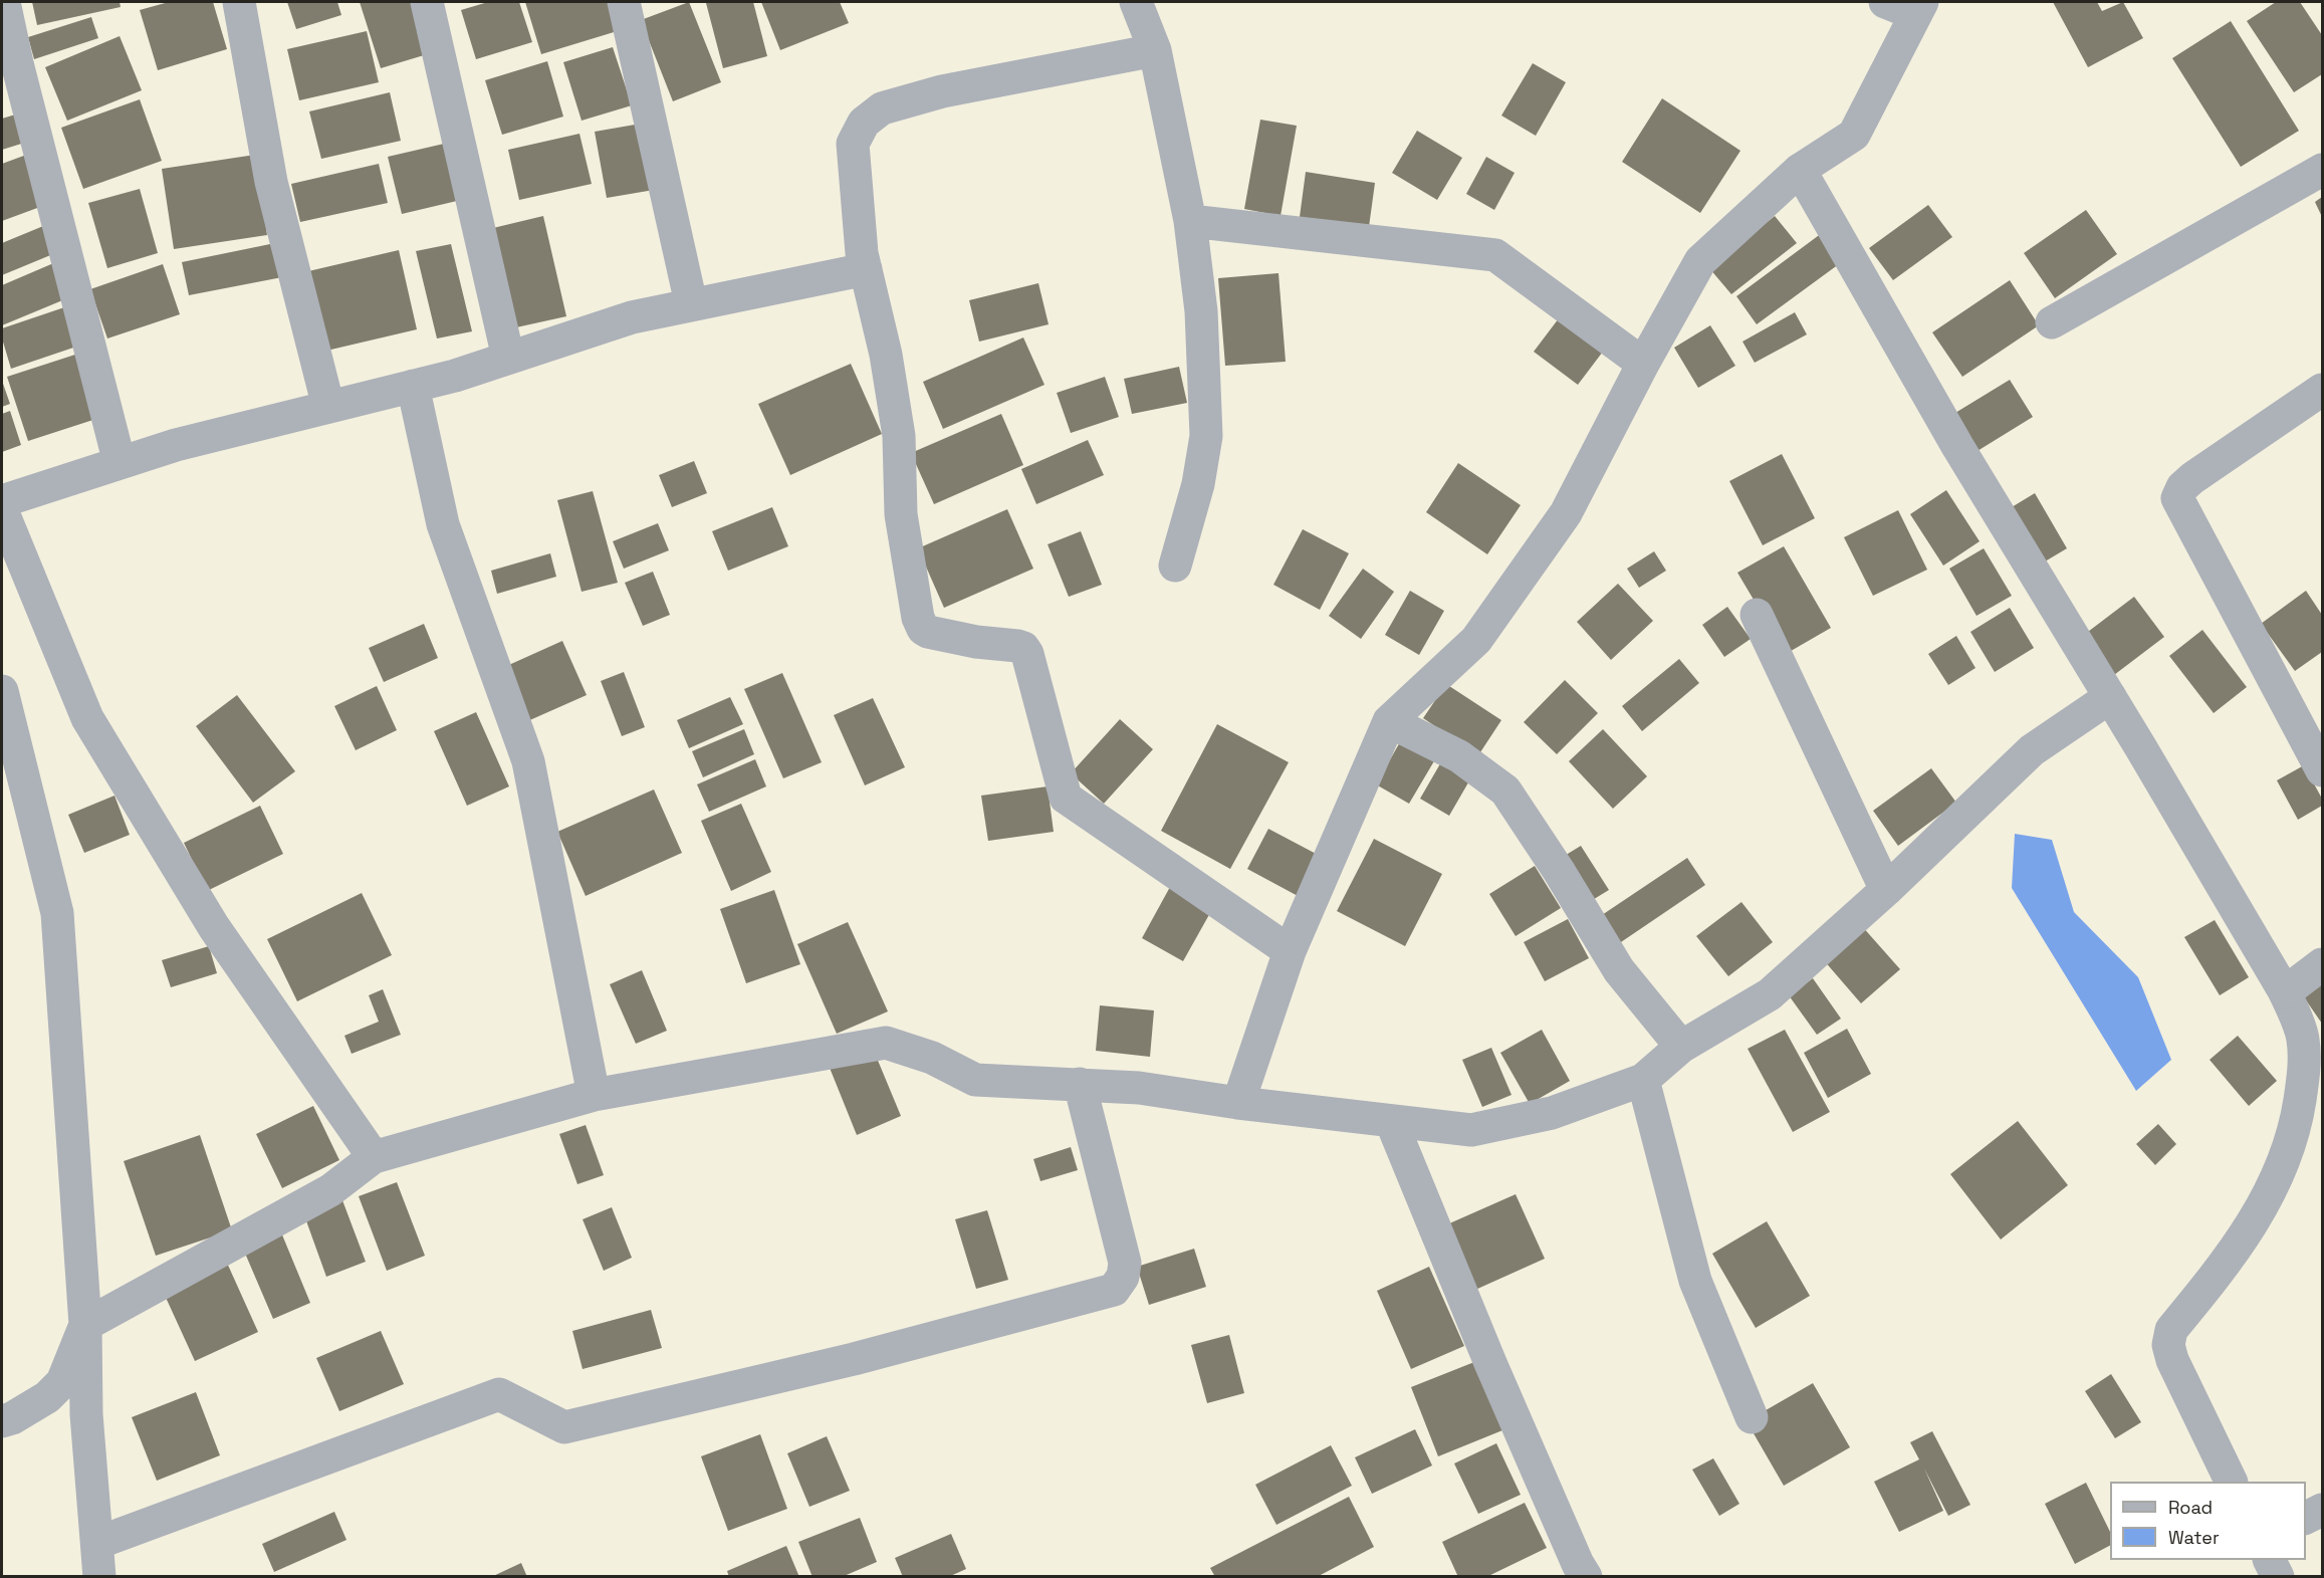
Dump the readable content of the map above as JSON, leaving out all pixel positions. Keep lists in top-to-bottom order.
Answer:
{
  "legend": ["Road", "Water"]
}
